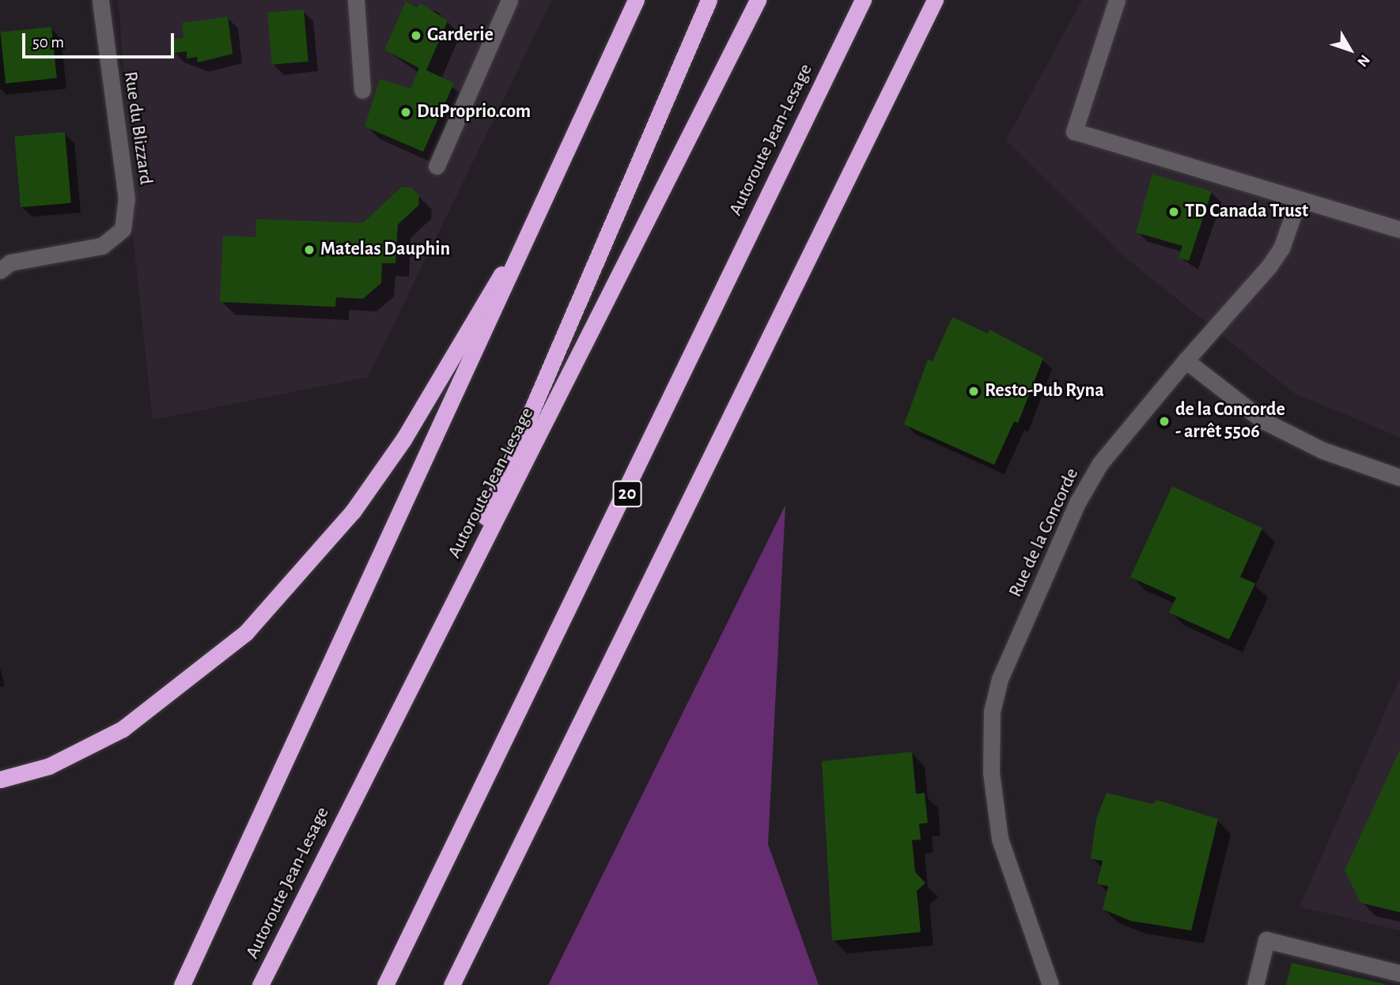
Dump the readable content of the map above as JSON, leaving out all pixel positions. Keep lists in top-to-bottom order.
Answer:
{
  "streets": {
    "highway": ["Autoroute Jean-Lesage", "20"],
    "street": ["Rue du Blizzard", "Rue de la Concorde"]
  },
  "places": [
    "Garderie",
    "DuProprio.com",
    "TD Canada Trust",
    "Matelas Dauphin",
    "Resto-Pub Ryna",
    "de la Concorde - arrêt 5506"
  ],
  "scale_bar": "50 m",
  "north": "bottom right"
}
